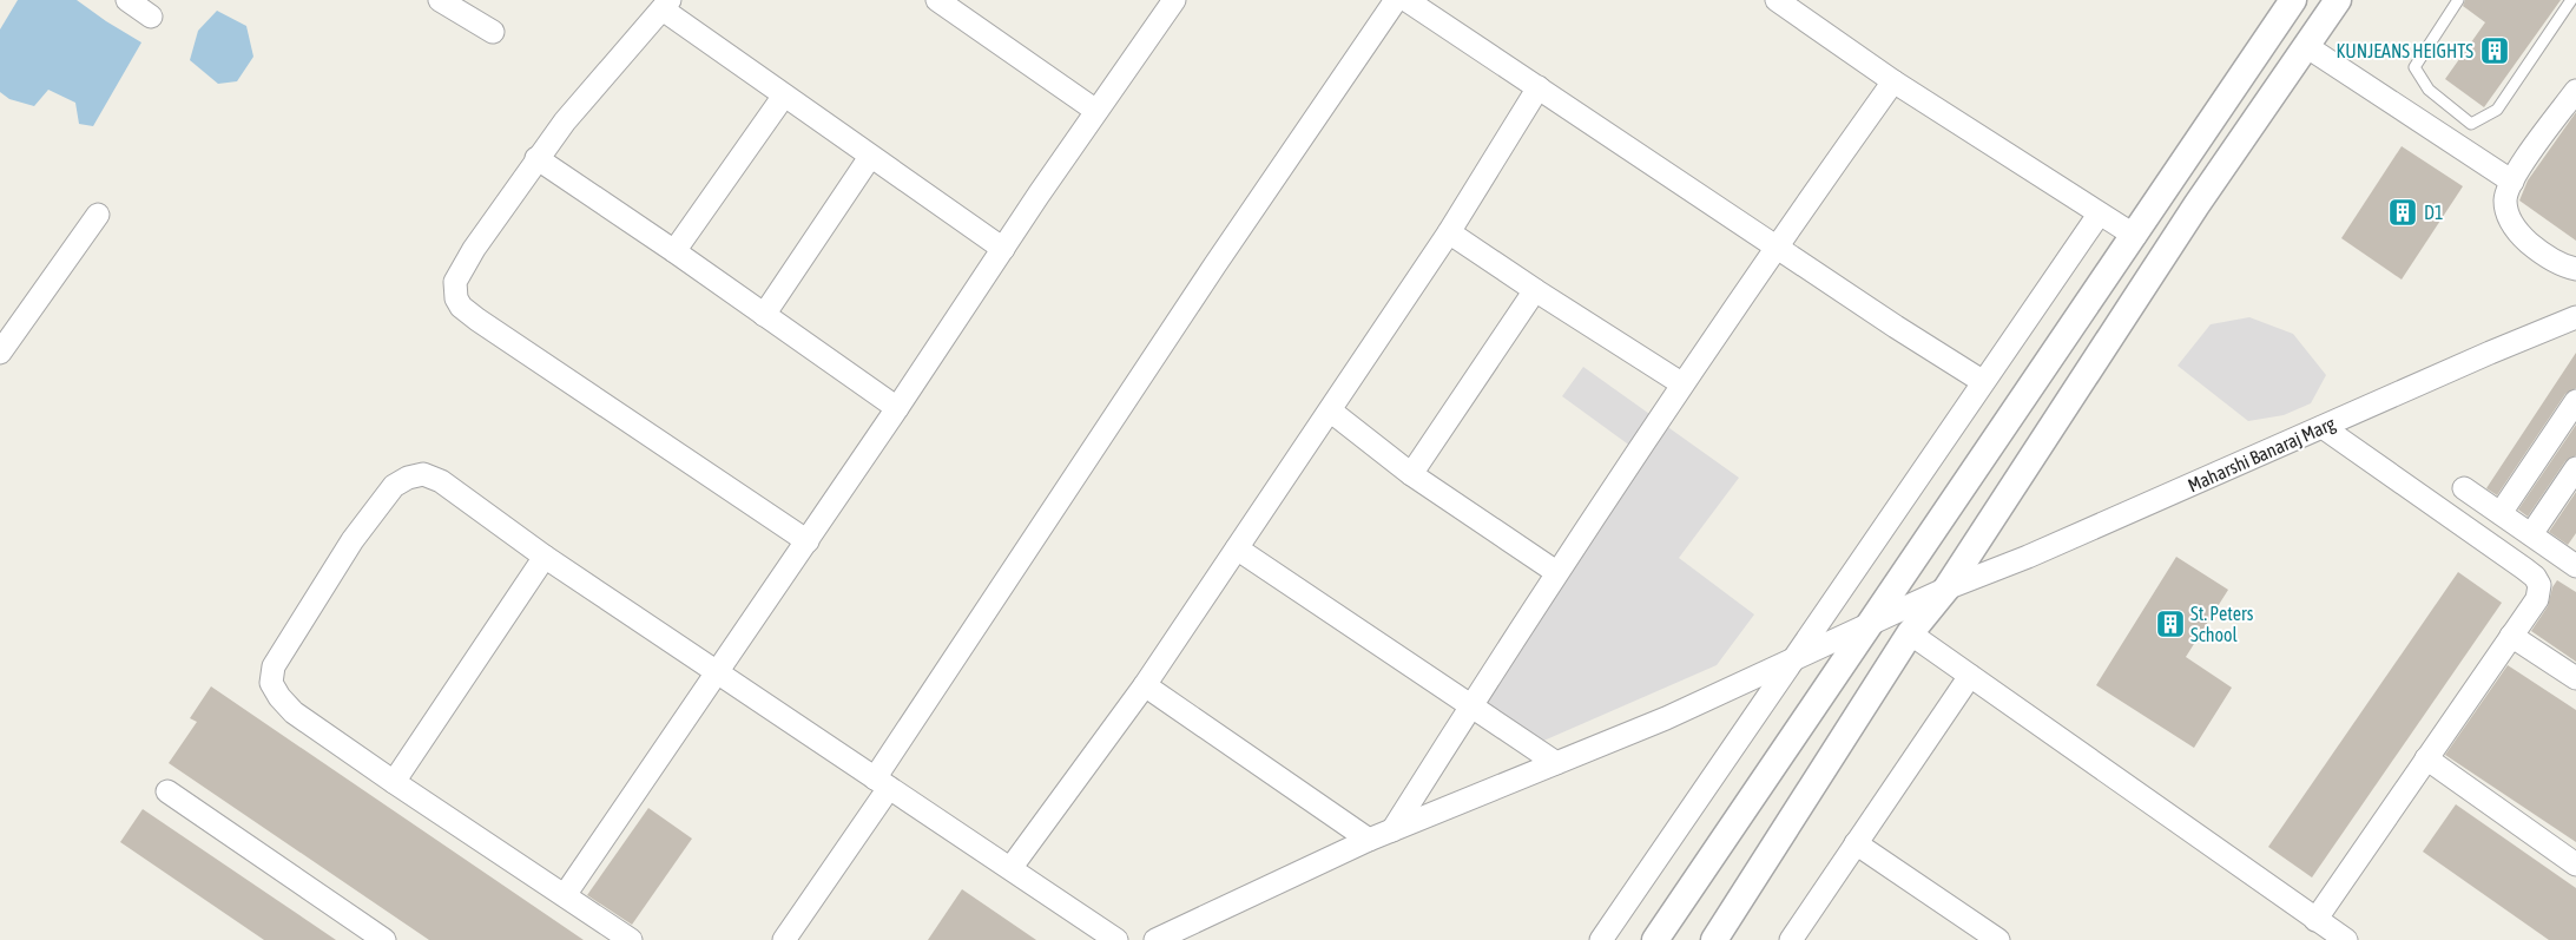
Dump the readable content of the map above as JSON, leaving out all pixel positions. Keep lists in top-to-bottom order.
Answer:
{
  "streets": {
    "street": ["Maharshi Banaraj Marg"]
  },
  "places": {
    "building": ["KUNJEANS HEIGHTS", "D1", "St. Peters School"]
  }
}
